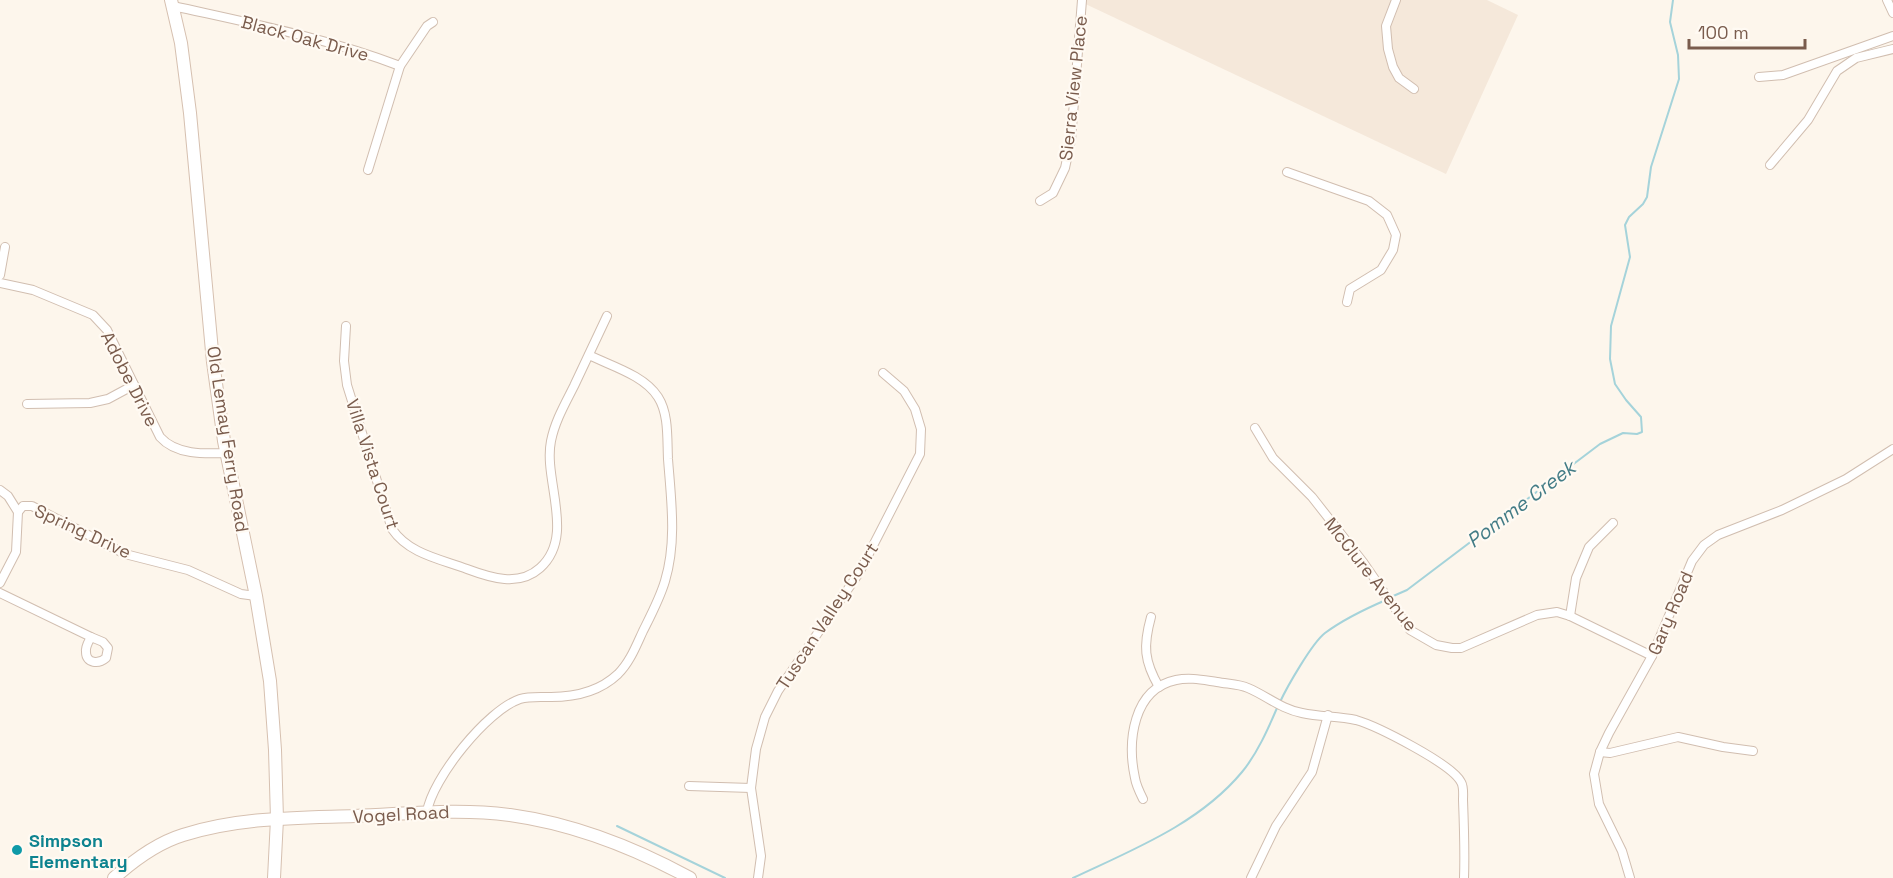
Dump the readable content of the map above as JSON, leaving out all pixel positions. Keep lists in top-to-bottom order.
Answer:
{
  "streets": {
    "main road": ["Old Lemay Ferry Road", "Vogel Road"],
    "street": [
      "Black Oak Drive",
      "Sierra View Place",
      "Adobe Drive",
      "Villa Vista Court",
      "Spring Drive",
      "McClure Avenue",
      "Gary Road",
      "Tuscan Valley Court"
    ]
  },
  "crossings": [
    ["Black Oak Drive", "Old Lemay Ferry Road"],
    ["Adobe Drive", "Old Lemay Ferry Road"],
    ["Old Lemay Ferry Road", "Spring Drive"],
    ["Old Lemay Ferry Road", "Vogel Road"],
    ["McClure Avenue", "Gary Road"]
  ],
  "water": ["Pomme Creek"],
  "places": ["Simpson Elementary"],
  "scale_bar": "100 m"
}
